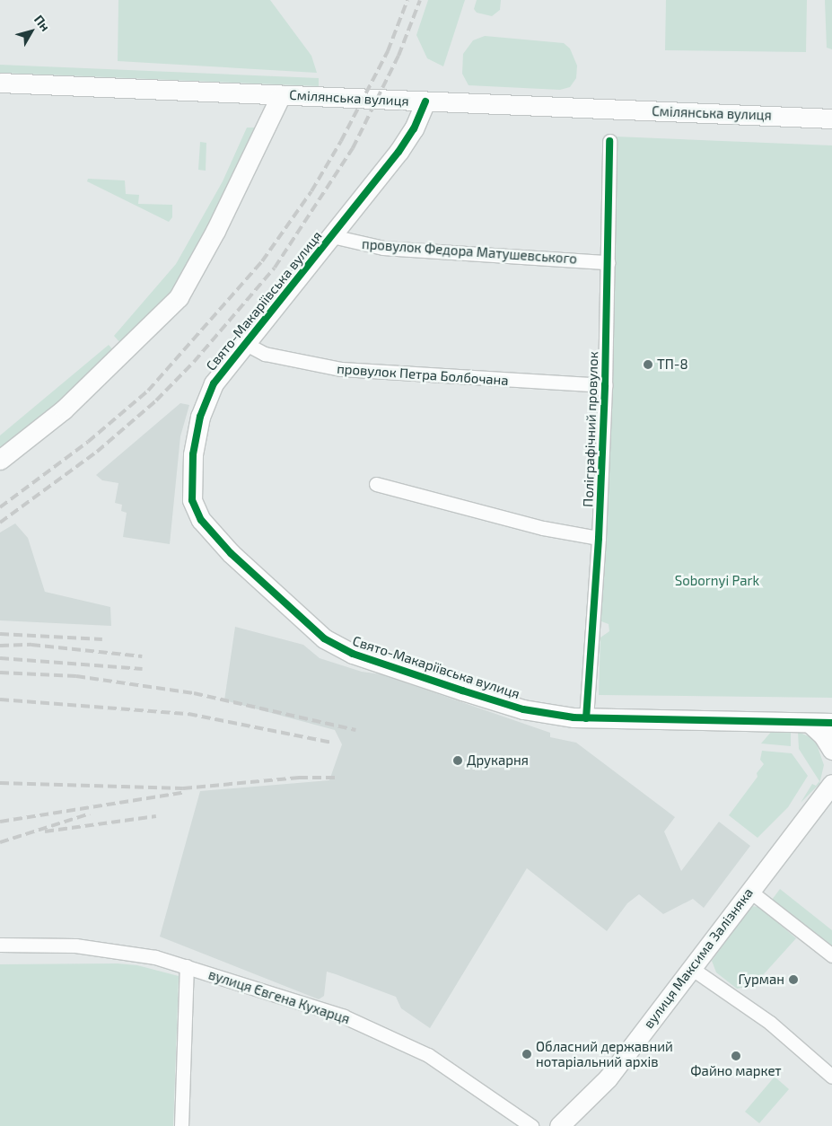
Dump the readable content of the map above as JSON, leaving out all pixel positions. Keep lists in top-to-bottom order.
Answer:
{
  "streets": {
    "street": [
      "Смілянська вулиця",
      "провулок Федора Матушевського",
      "Свято-Макаріївська вулиця",
      "провулок Петра Болбочана",
      "Поліграфічний провулок",
      "вулиця Максима Залізняка",
      "вулиця Євгена Кухарця"
    ]
  },
  "crossings": [
    ["Смілянська вулиця", "Свято-Макаріївська вулиця"],
    ["провулок Федора Матушевського", "Свято-Макаріївська вулиця"],
    ["провулок Федора Матушевського", "Поліграфічний провулок"],
    ["Свято-Макаріївська вулиця", "провулок Петра Болбочана"],
    ["Свято-Макаріївська вулиця", "Поліграфічний провулок"],
    ["провулок Петра Болбочана", "Поліграфічний провулок"]
  ],
  "parks": ["Sobornyi Park"],
  "places": [
    "ТП-8",
    "Друкарня",
    "Гурман",
    "Обласний державний нотаріальний архів",
    "Файно маркет"
  ],
  "north": "top right"
}
